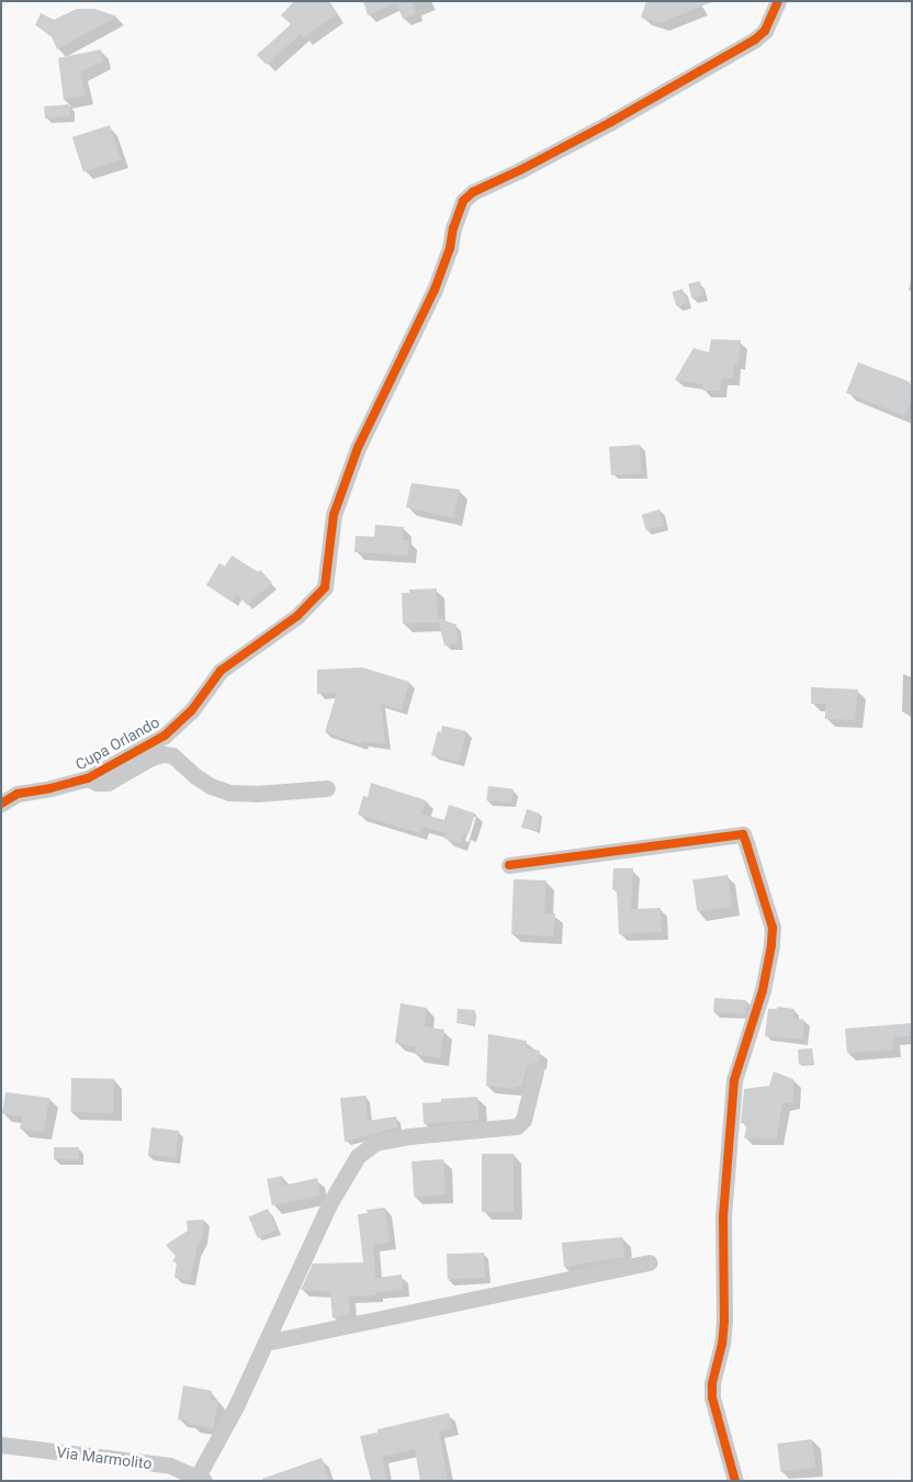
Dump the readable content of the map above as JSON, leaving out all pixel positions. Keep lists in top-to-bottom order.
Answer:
{
  "streets": {
    "street": ["Cupa Orlando", "Via Marmolito"]
  }
}
